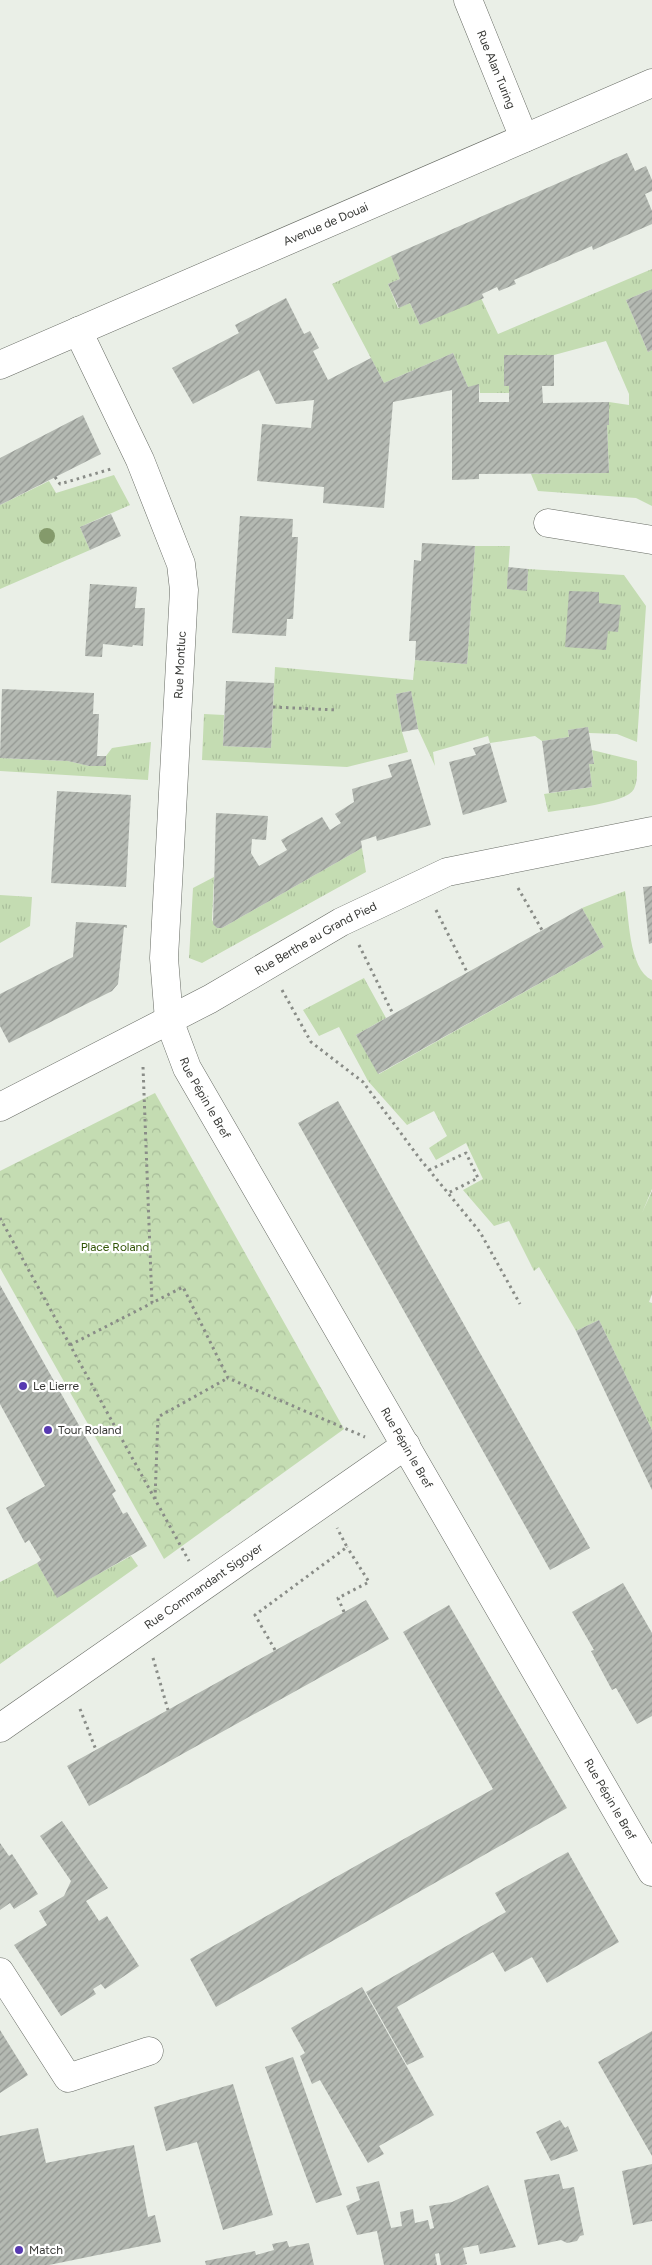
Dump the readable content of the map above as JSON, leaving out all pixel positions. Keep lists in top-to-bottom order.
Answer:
{
  "streets": {
    "street": [
      "Rue Alan Turing",
      "Avenue de Douai",
      "Rue Montluc",
      "Rue Berthe au Grand Pied",
      "Rue Pépin le Bref",
      "Rue Commandant Sigoyer"
    ]
  },
  "crossings": [
    ["Rue Alan Turing", "Avenue de Douai"],
    ["Avenue de Douai", "Rue Montluc"],
    ["Rue Montluc", "Rue Berthe au Grand Pied"],
    ["Rue Montluc", "Rue Pépin le Bref"],
    ["Rue Berthe au Grand Pied", "Rue Pépin le Bref"],
    ["Rue Pépin le Bref", "Rue Commandant Sigoyer"]
  ],
  "parks": ["Place Roland"],
  "places": ["Le Lierre", "Tour Roland", "Match"]
}
